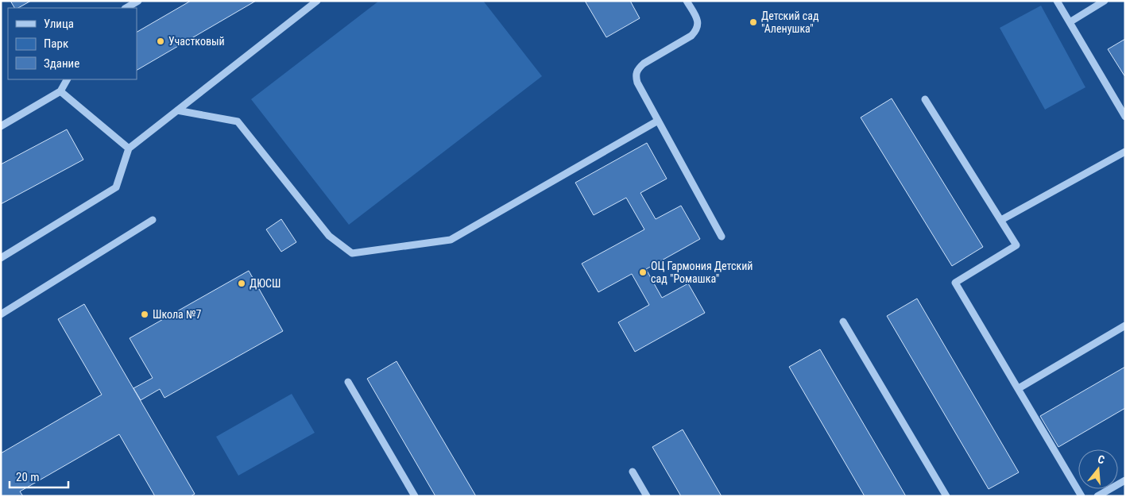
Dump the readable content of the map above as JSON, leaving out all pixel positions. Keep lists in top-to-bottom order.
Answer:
{
  "places": [
    "Детский сад \"Аленушка\"",
    "Участковый",
    "ОЦ Гармония Детский сад \"Ромашка\"",
    "ДЮСШ",
    "Школа №7"
  ],
  "legend": ["Улица", "Парк", "Здание"],
  "scale_bar": "20 m",
  "north": "top"
}
